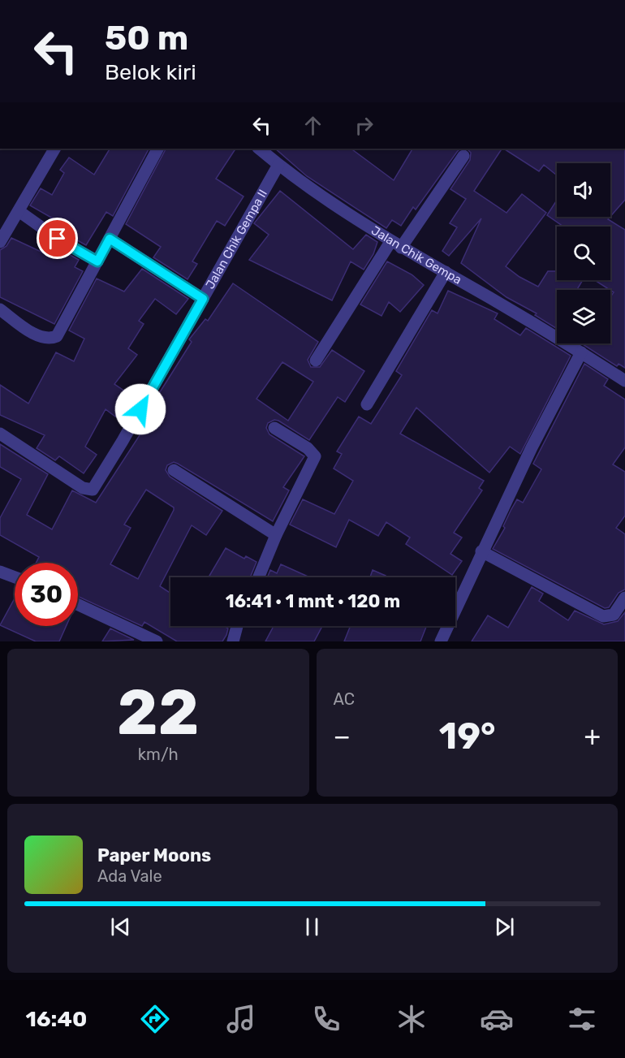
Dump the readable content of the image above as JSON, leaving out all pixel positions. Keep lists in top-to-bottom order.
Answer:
{
  "streets": {
    "street": ["Jalan Chik Gempa II", "Jalan Chik Gempa"]
  },
  "crossings": [
    ["Jalan Chik Gempa II", "Jalan Chik Gempa"]
  ],
  "page": {
    "turn": ["50 m", "Belok kiri"],
    "limit": "30",
    "trip": "16:41 · 1 mnt · 120 m",
    "tile": [
      ["22", "km/h"],
      "AC"
    ],
    "heat": ["−", "19°", "+"],
    "song": ["Paper Moons", "Ada Vale"],
    "tabs": "16:40"
  }
}
